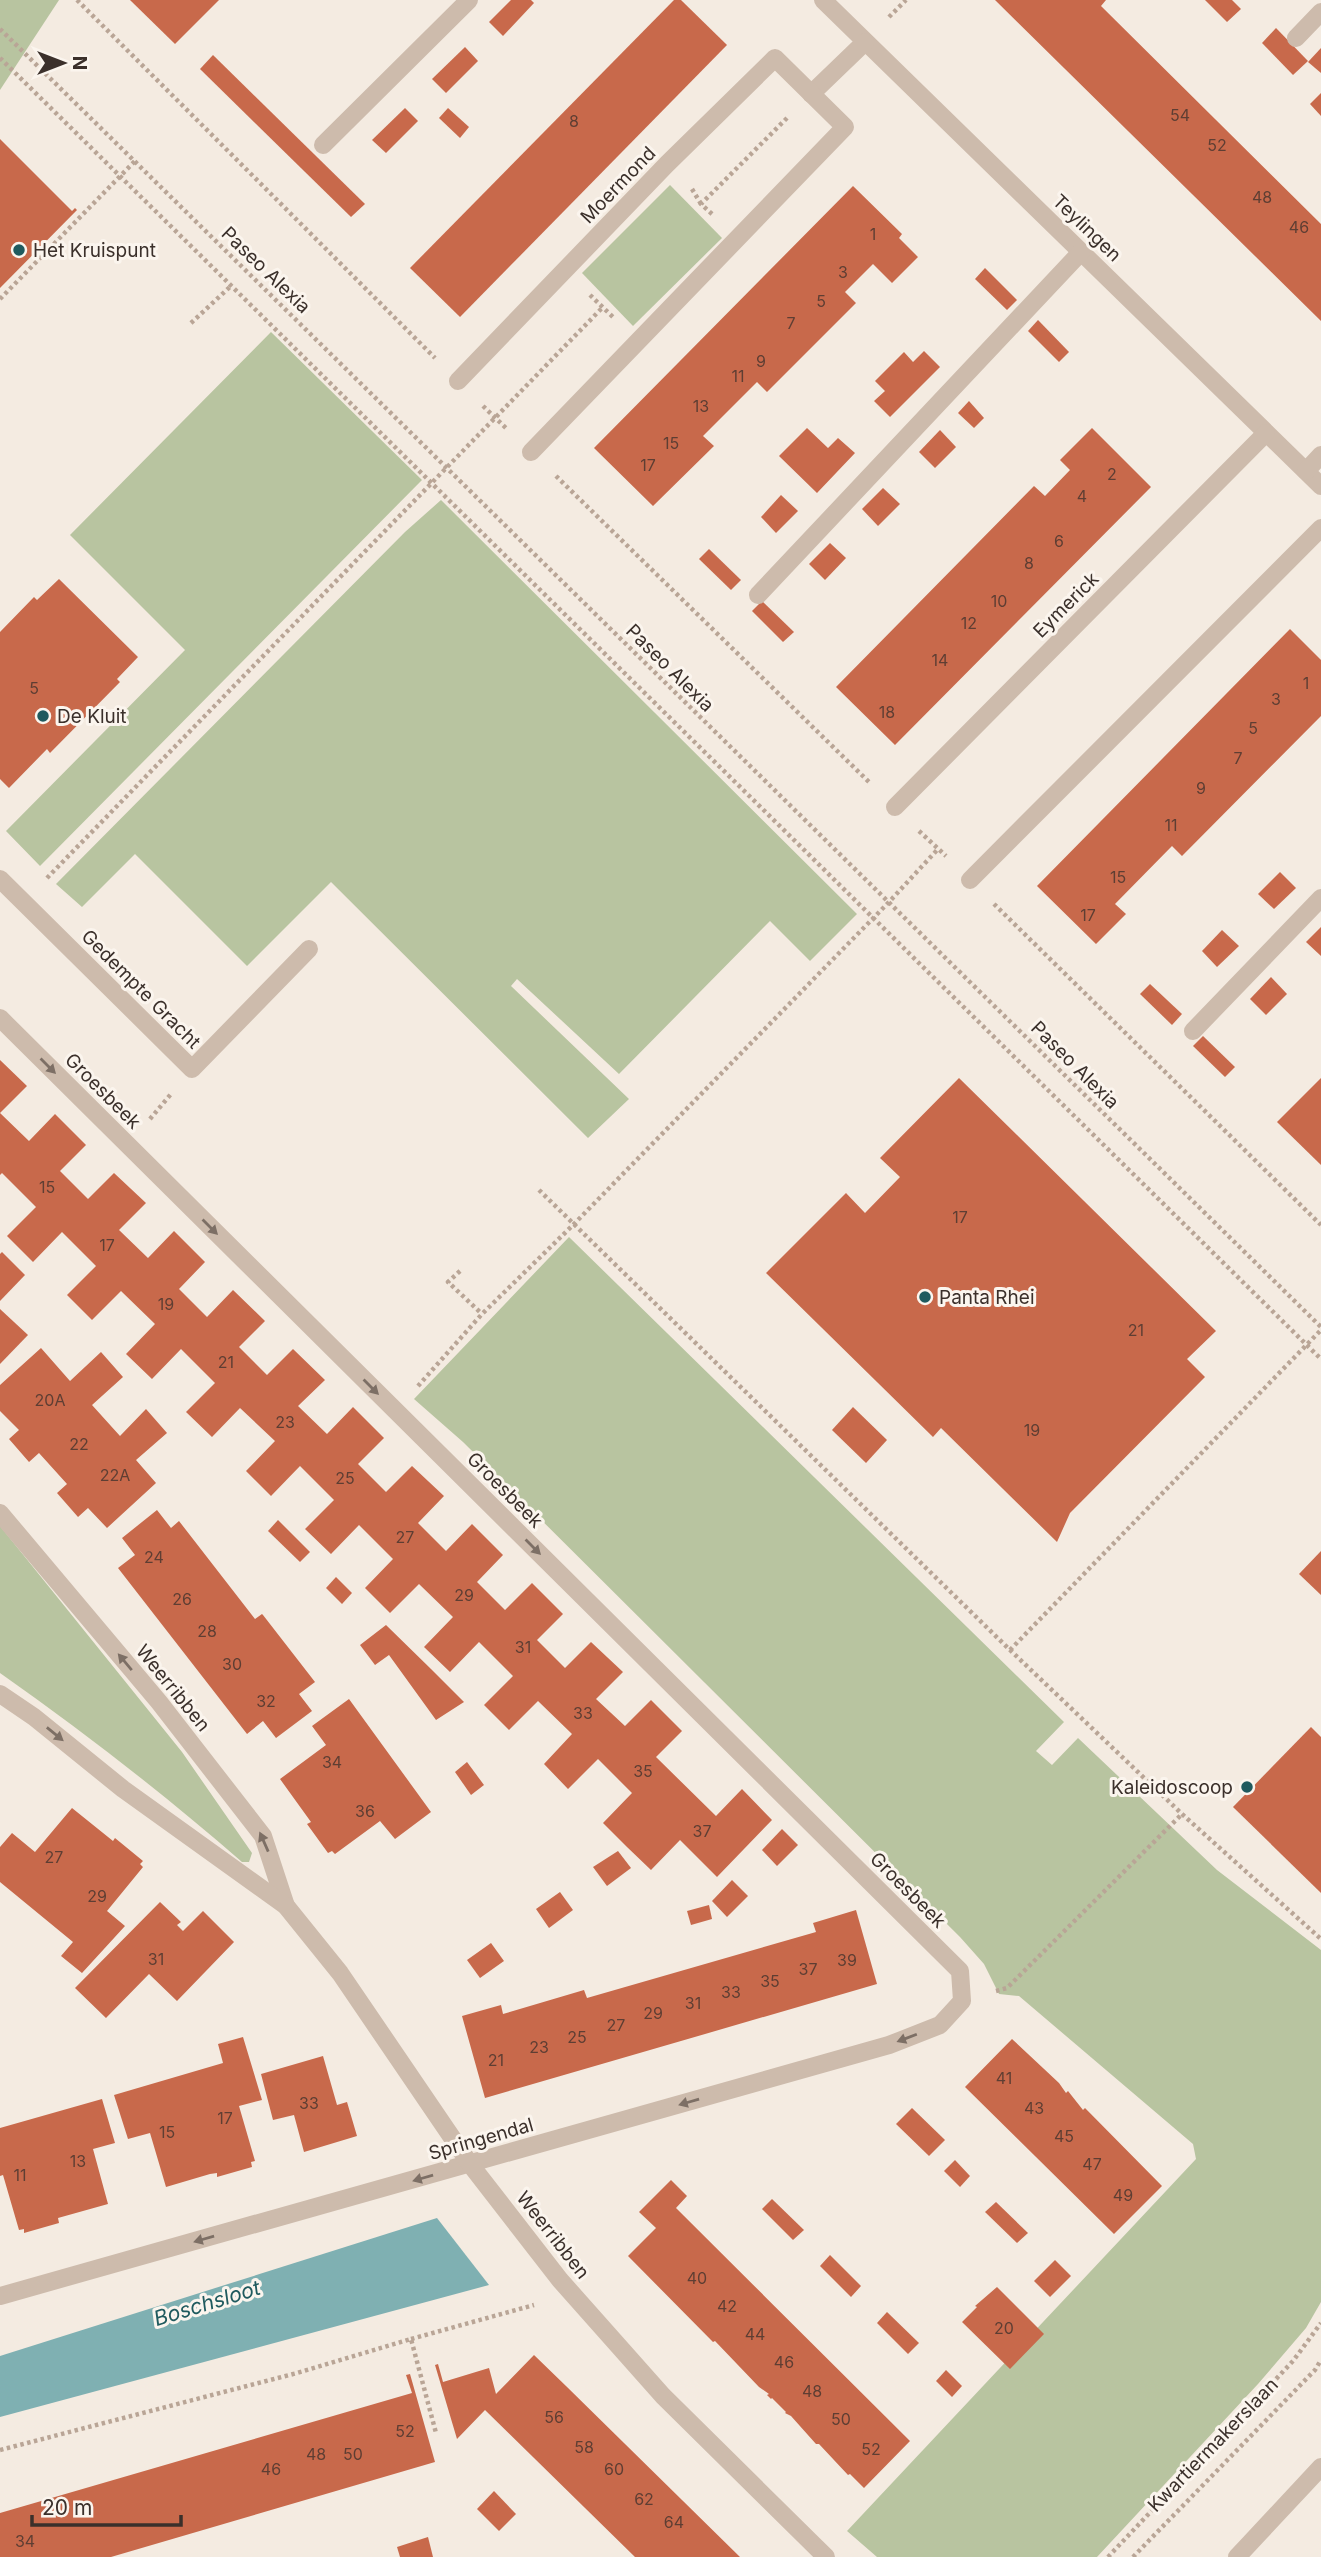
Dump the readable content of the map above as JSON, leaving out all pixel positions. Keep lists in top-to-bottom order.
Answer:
{
  "streets": {
    "street": [
      "Moermond",
      "Teylingen",
      "Eymerick",
      "Gedempte Gracht",
      "Groesbeek",
      "Weerribben",
      "Springendal"
    ],
    "path": ["Paseo Alexia", "Kwartiermakerslaan"]
  },
  "crossings": [
    ["Teylingen", "Eymerick"],
    ["Groesbeek", "Springendal"],
    ["Weerribben", "Springendal"]
  ],
  "one_way": ["Groesbeek", "Springendal"],
  "water": ["Boschsloot"],
  "places": [
    "Het Kruispunt",
    "De Kluit",
    "Panta Rhei",
    "Kaleidoscoop"
  ],
  "house_numbers": [
    "54",
    "8",
    "52",
    "48",
    "46",
    "1",
    "3",
    "5",
    "7",
    "9",
    "11",
    "13",
    "15",
    "17",
    "2",
    "4",
    "6",
    "8",
    "10",
    "12",
    "14",
    "1",
    "5",
    "3",
    "18",
    "5",
    "7",
    "9",
    "11",
    "15",
    "17",
    "15",
    "17",
    "17",
    "19",
    "21",
    "21",
    "20A",
    "23",
    "19",
    "22",
    "22A",
    "25",
    "27",
    "24",
    "29",
    "26",
    "28",
    "31",
    "30",
    "32",
    "33",
    "34",
    "35",
    "36",
    "37",
    "27",
    "29",
    "31",
    "39",
    "37",
    "35",
    "33",
    "31",
    "29",
    "27",
    "25",
    "23",
    "21",
    "41",
    "33",
    "43",
    "17",
    "15",
    "45",
    "13",
    "47",
    "11",
    "49",
    "40",
    "42",
    "20",
    "44",
    "46",
    "48",
    "56",
    "50",
    "52",
    "58",
    "52",
    "48",
    "50",
    "46",
    "60",
    "62",
    "64",
    "34"
  ],
  "scale_bar": "20 m",
  "north": "right"
}
